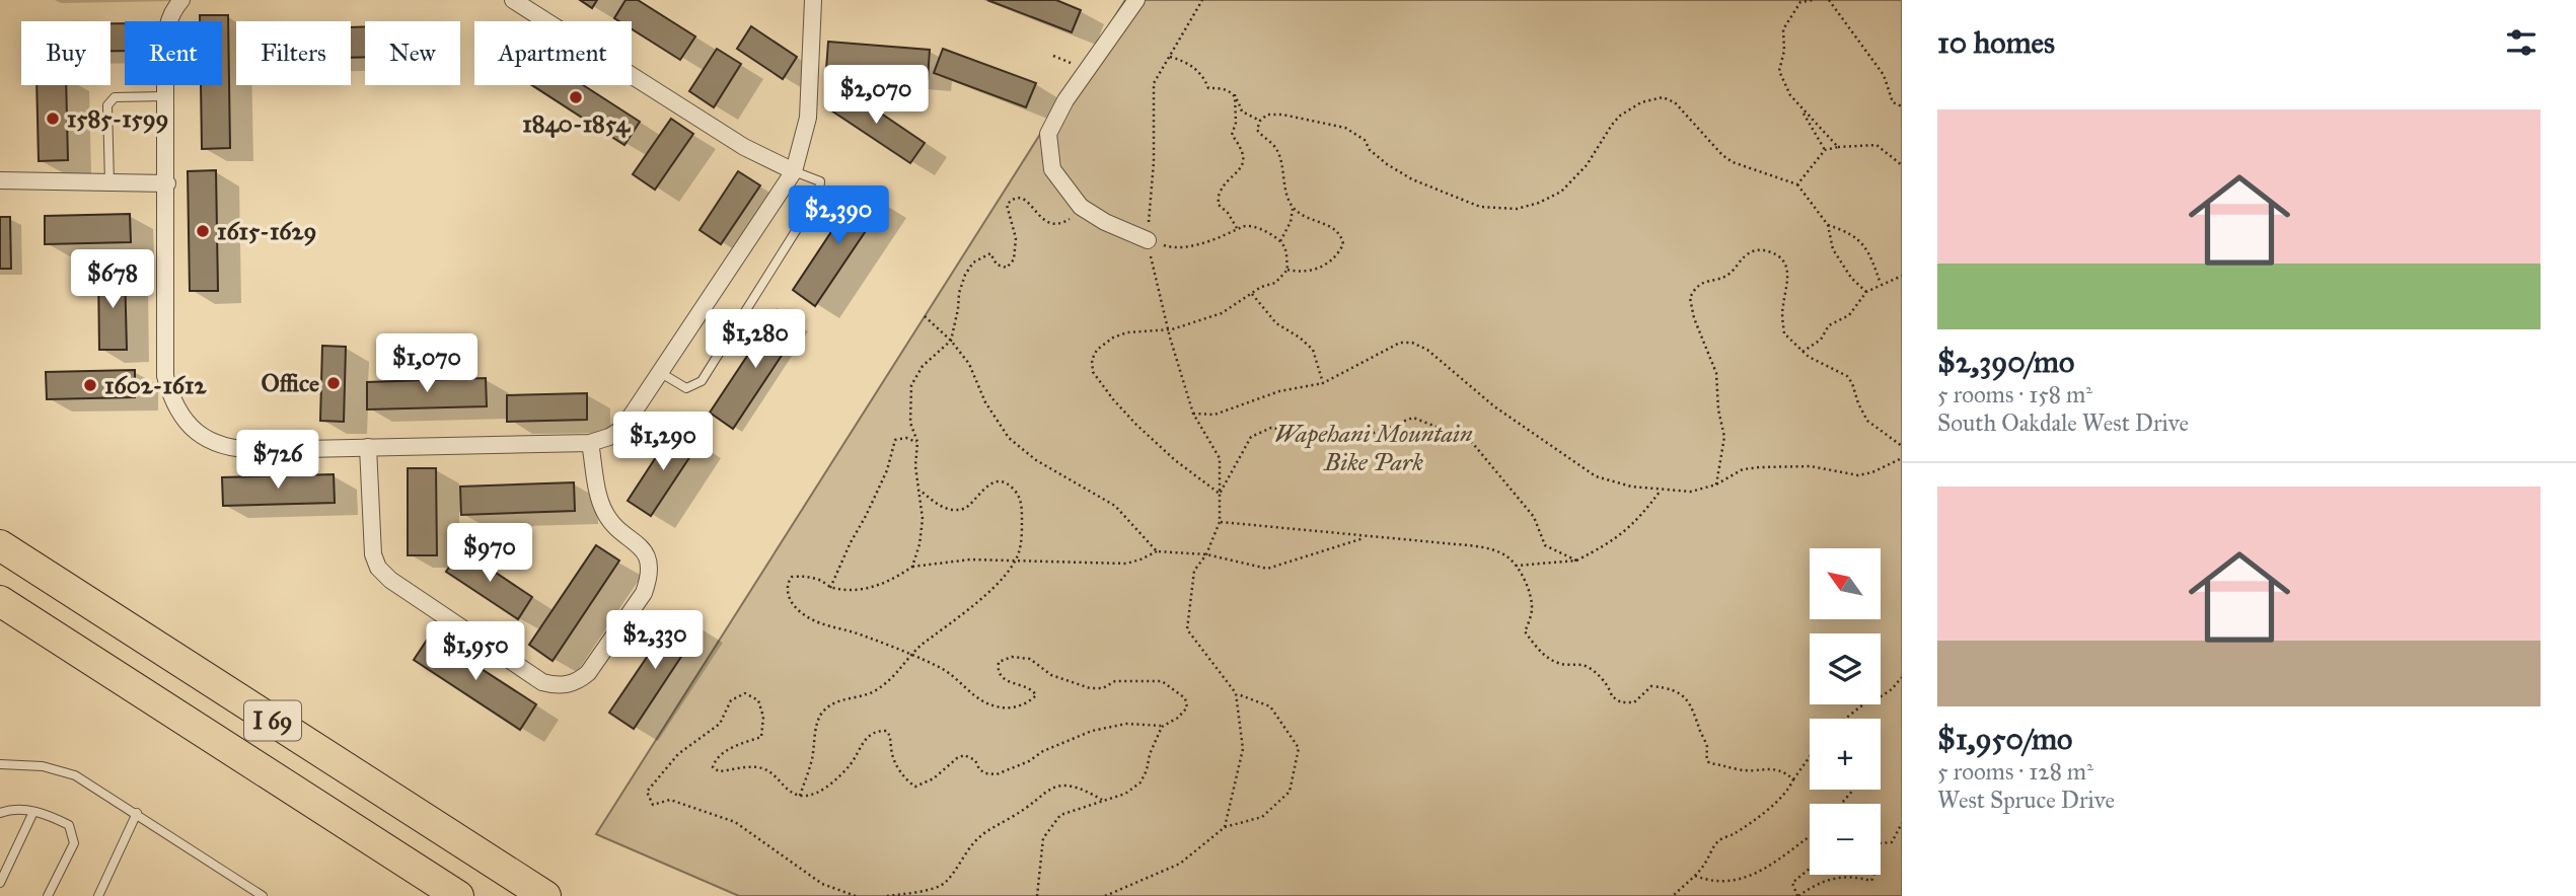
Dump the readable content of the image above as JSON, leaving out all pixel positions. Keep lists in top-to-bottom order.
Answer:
{
  "streets": {
    "highway": ["I 69"]
  },
  "parks": ["Wapehani Mountain Bike Park"],
  "places": [
    "1840-1854",
    "1585-1599",
    "1615-1629",
    "Office",
    "1602-1612"
  ],
  "north": "top left",
  "page": {
    "heading": "10 homes",
    "chip": [
      "Buy",
      "Rent",
      "Filters",
      "New",
      "Apartment"
    ],
    "price": [
      "$2,070",
      "$2,390",
      "$678",
      "$1,280",
      "$1,070",
      "$1,290",
      "$726",
      "$970",
      "$2,330",
      "$1,950"
    ],
    "list": [
      {
        "name": "$2,390/mo",
        "note": "5 rooms · 158 m² · South Oakdale West Drive"
      },
      {
        "name": "$1,950/mo",
        "note": "5 rooms · 128 m² · West Spruce Drive"
      }
    ],
    "map_buttons": ["+", "−"]
  }
}
